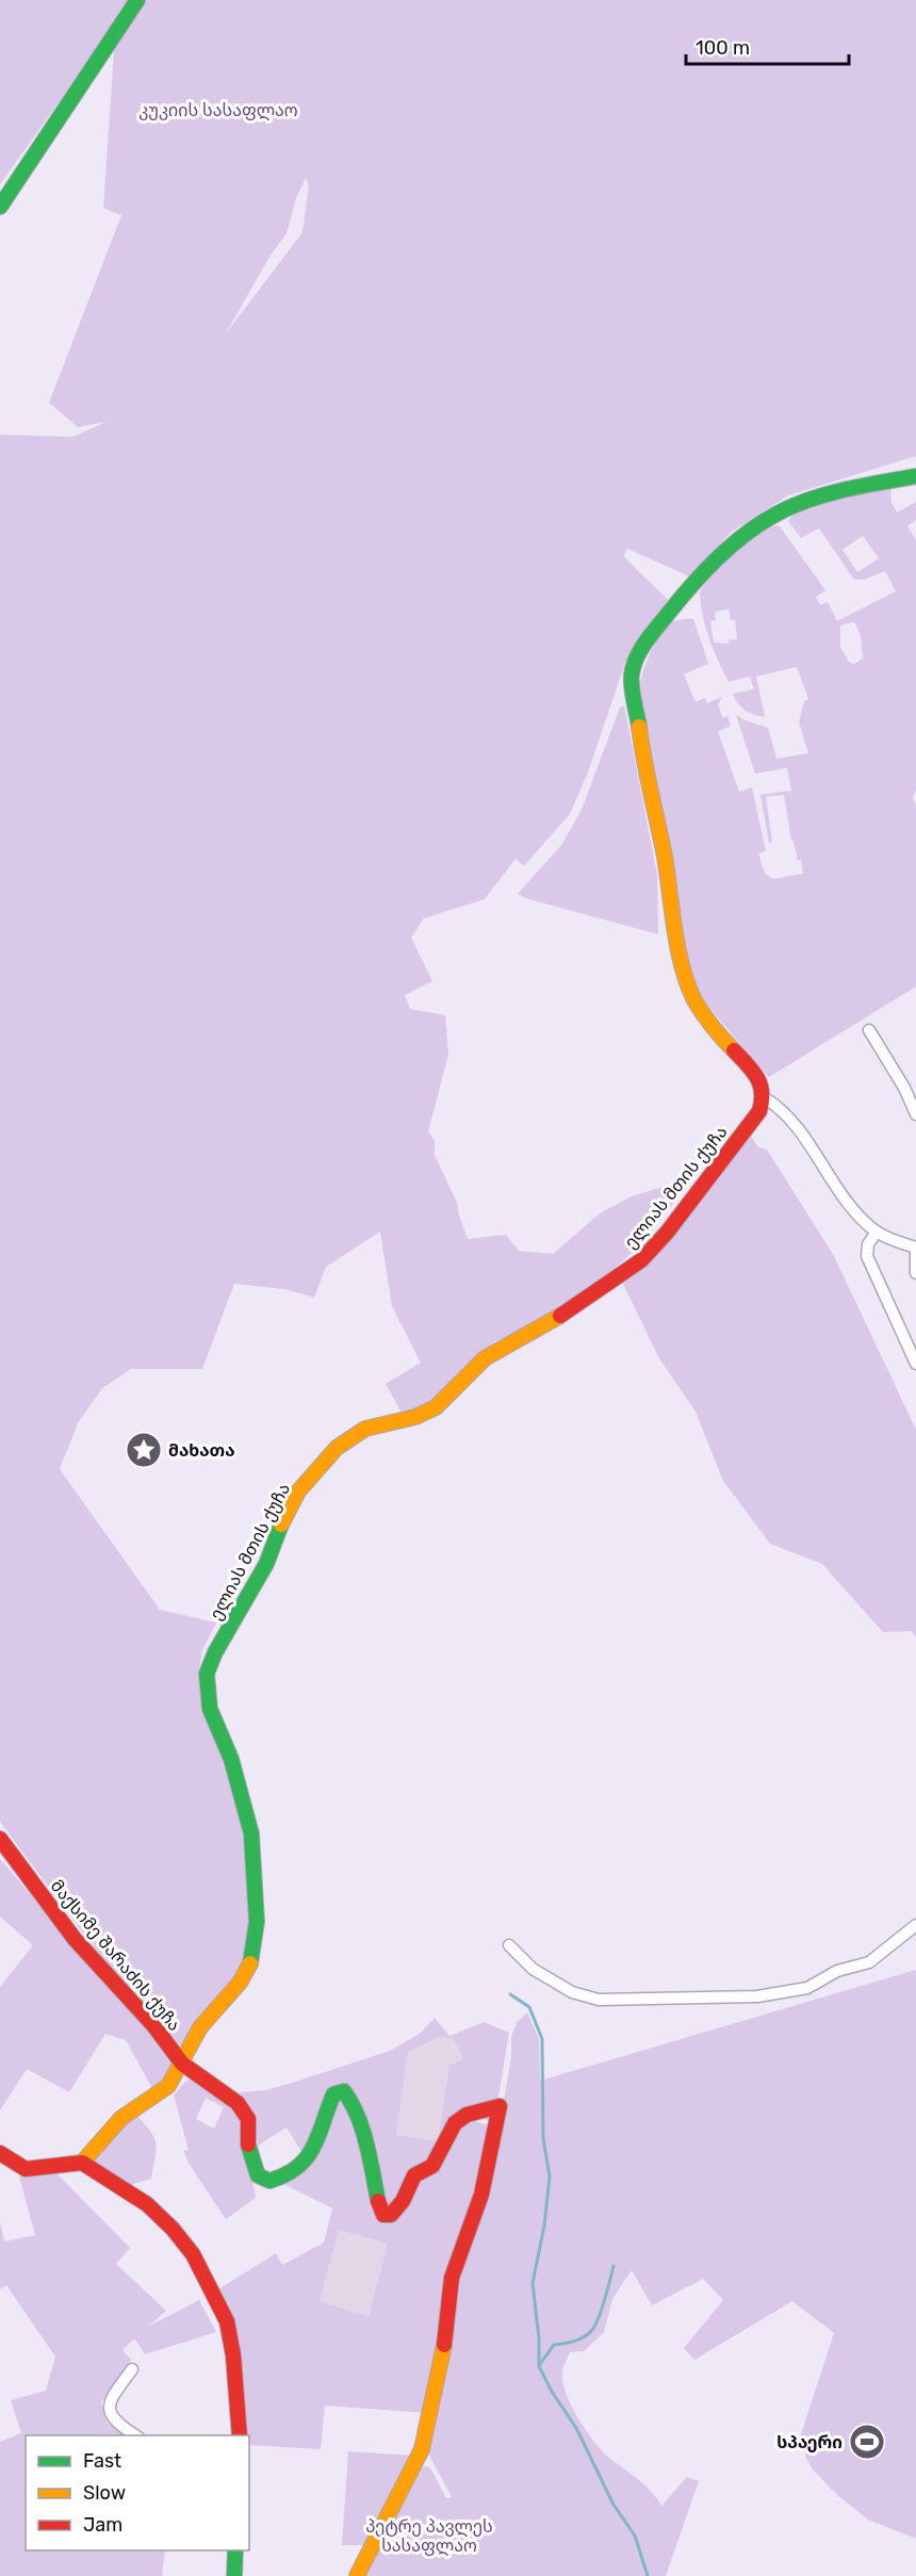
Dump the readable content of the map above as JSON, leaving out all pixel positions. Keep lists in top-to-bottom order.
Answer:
{
  "streets": {
    "street": ["ელიას მთის ქუჩა", "მაქსიმე შარაძის ქუჩა"]
  },
  "crossings": [
    ["ელიას მთის ქუჩა", "მაქსიმე შარაძის ქუჩა"]
  ],
  "parks": ["კუკიის სასაფლაო", "პეტრე პავლეს სასაფლაო"],
  "places": {
    "place": ["მახათა"],
    "sports": ["სპაერი"]
  },
  "legend": ["Fast", "Slow", "Jam"],
  "scale_bar": "100 m"
}
